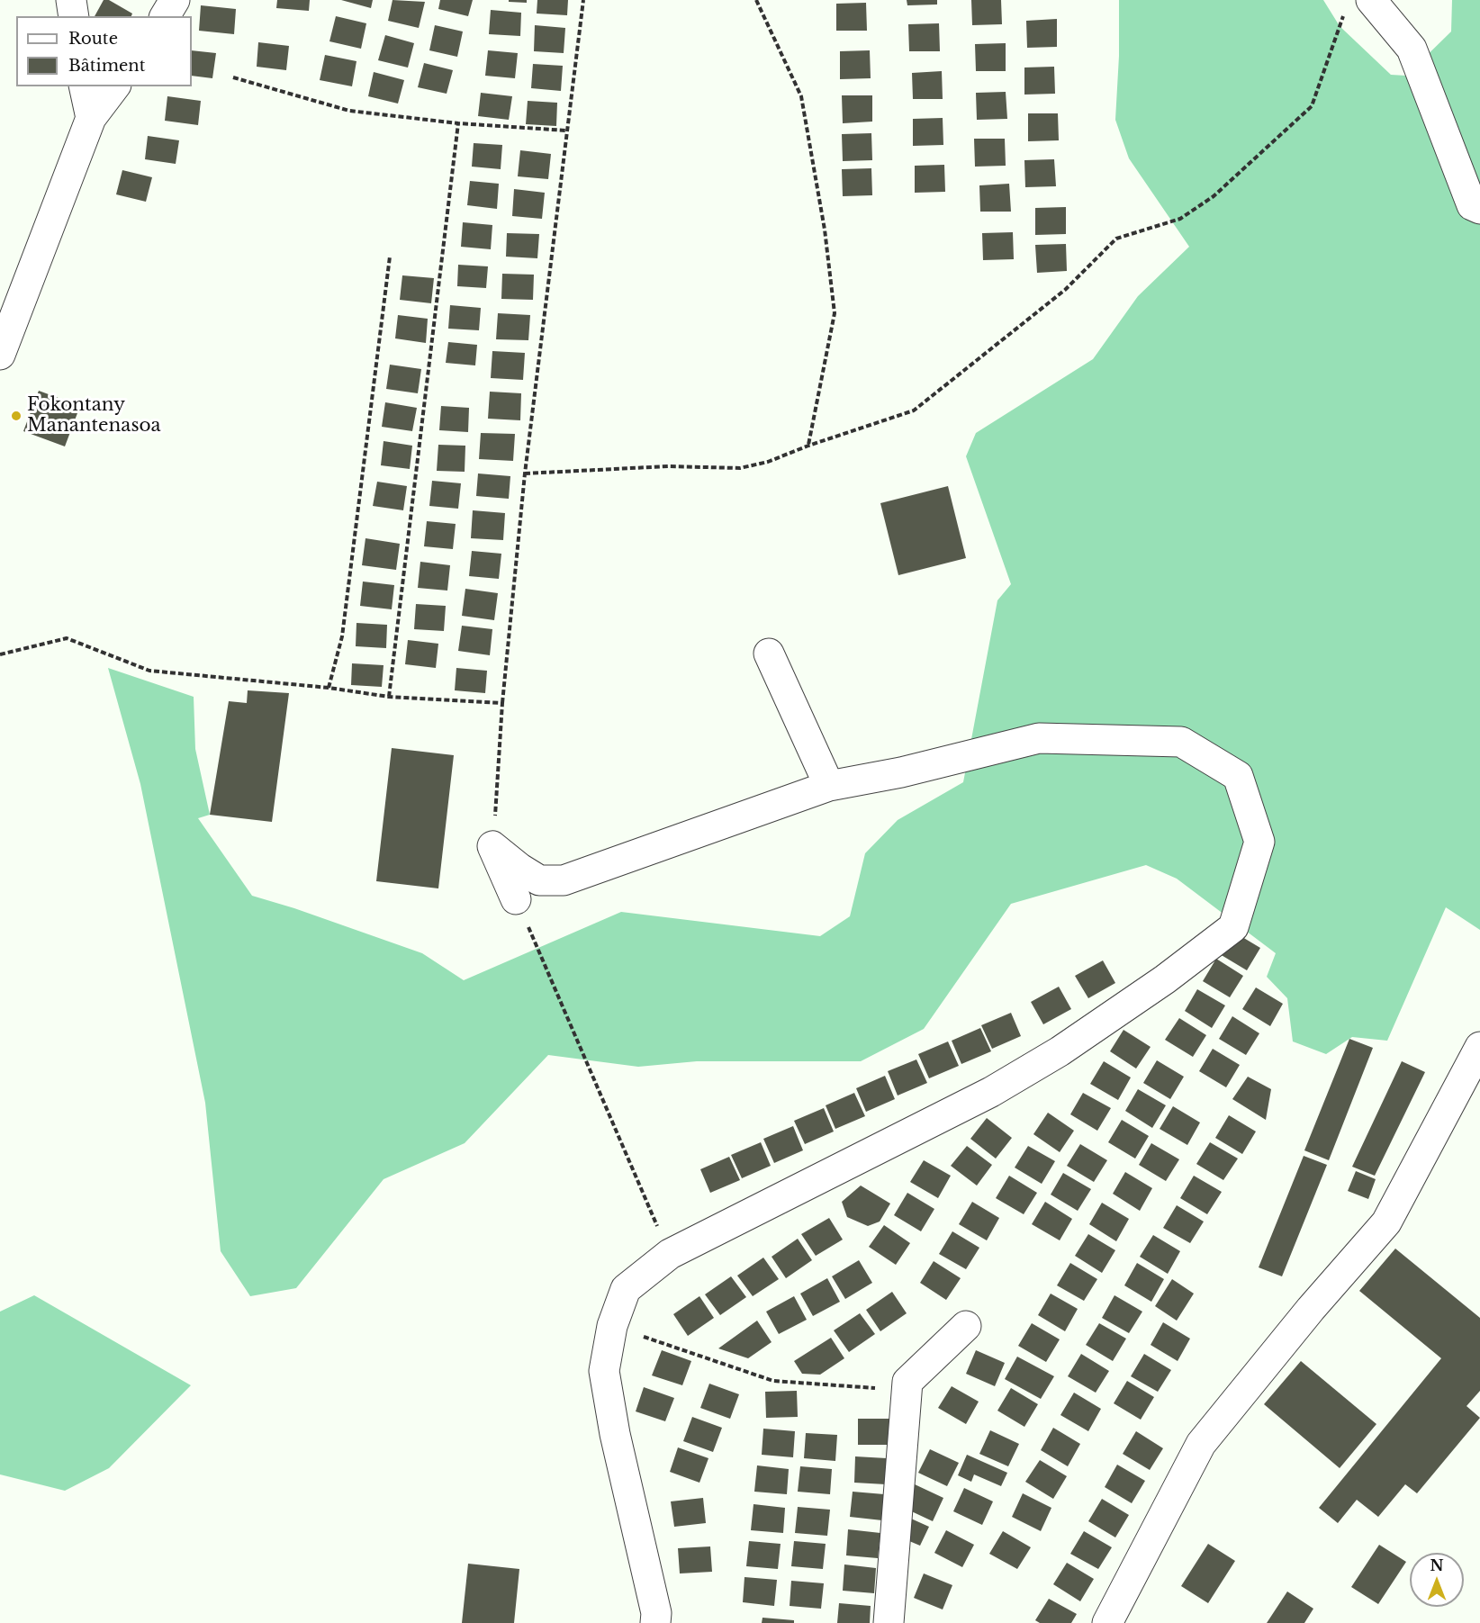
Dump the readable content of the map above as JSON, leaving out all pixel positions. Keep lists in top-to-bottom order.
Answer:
{
  "places": ["Fokontany Manantenasoa"],
  "legend": ["Route", "Bâtiment"],
  "north": "top"
}
